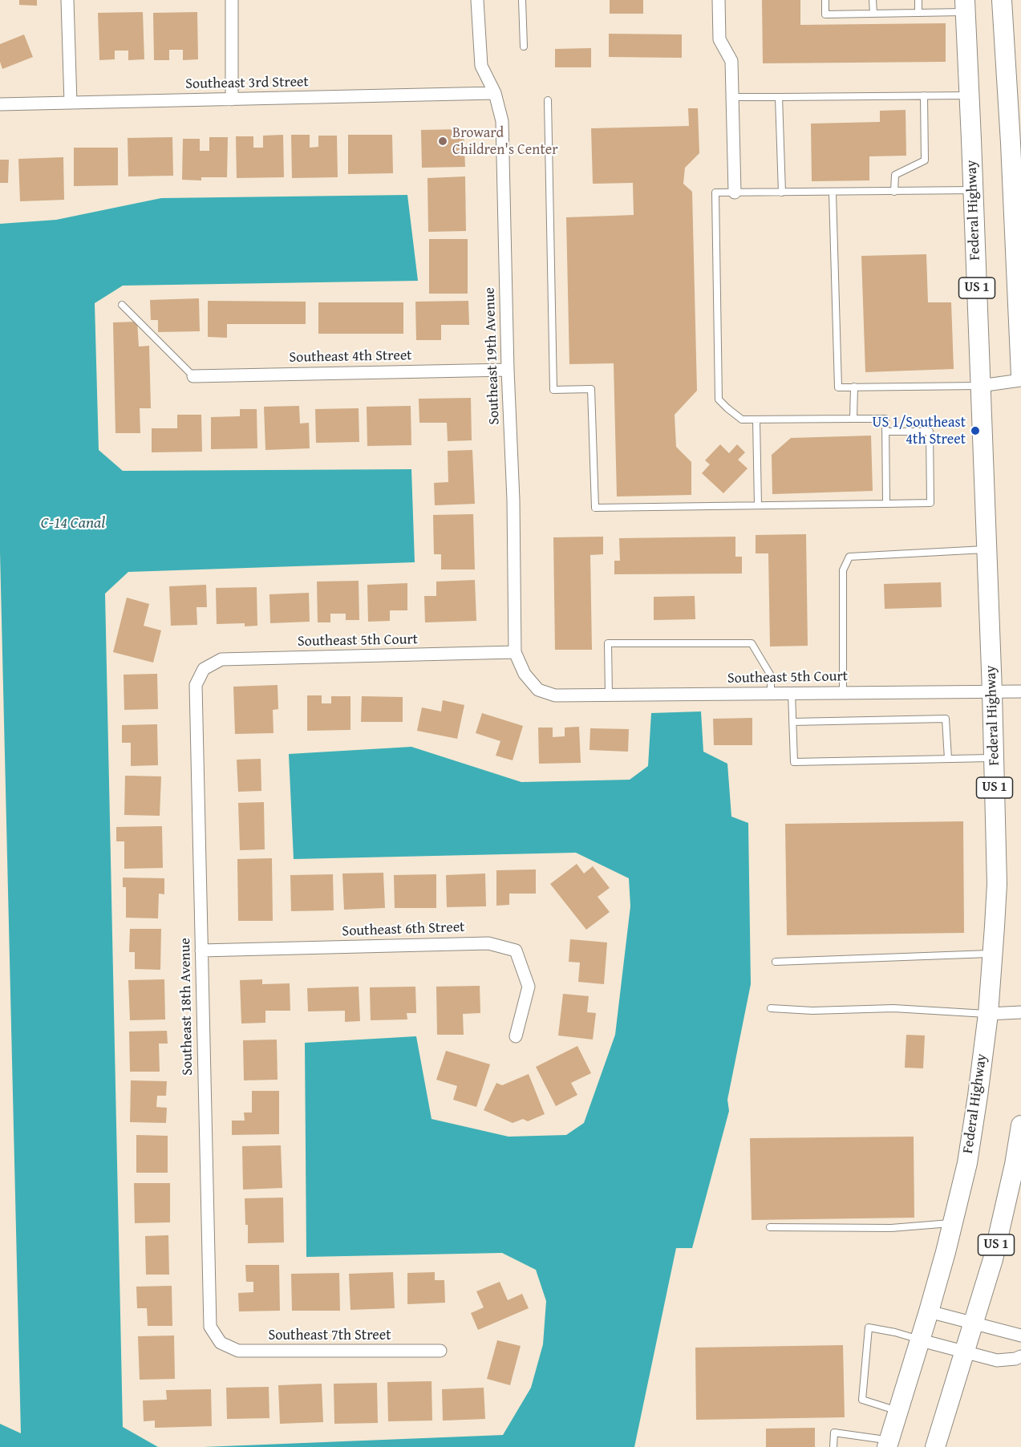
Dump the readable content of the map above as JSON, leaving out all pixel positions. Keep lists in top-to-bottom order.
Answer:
{
  "streets": {
    "main road": ["Federal Highway", "US 1"],
    "street": [
      "Southeast 3rd Street",
      "Southeast 19th Avenue",
      "Southeast 4th Street",
      "Southeast 5th Court",
      "Southeast 6th Street",
      "Southeast 18th Avenue",
      "Southeast 7th Street"
    ]
  },
  "crossings": [
    ["Southeast 3rd Street", "Southeast 19th Avenue"],
    ["Federal Highway", "Southeast 5th Court"],
    ["Southeast 19th Avenue", "Southeast 4th Street"],
    ["Southeast 19th Avenue", "Southeast 5th Court"],
    ["Southeast 5th Court", "Southeast 18th Avenue"],
    ["Southeast 6th Street", "Southeast 18th Avenue"],
    ["Southeast 18th Avenue", "Southeast 7th Street"]
  ],
  "water": ["C-14 Canal"],
  "places": ["Broward Children's Center", "US 1/Southeast 4th Street"]
}
